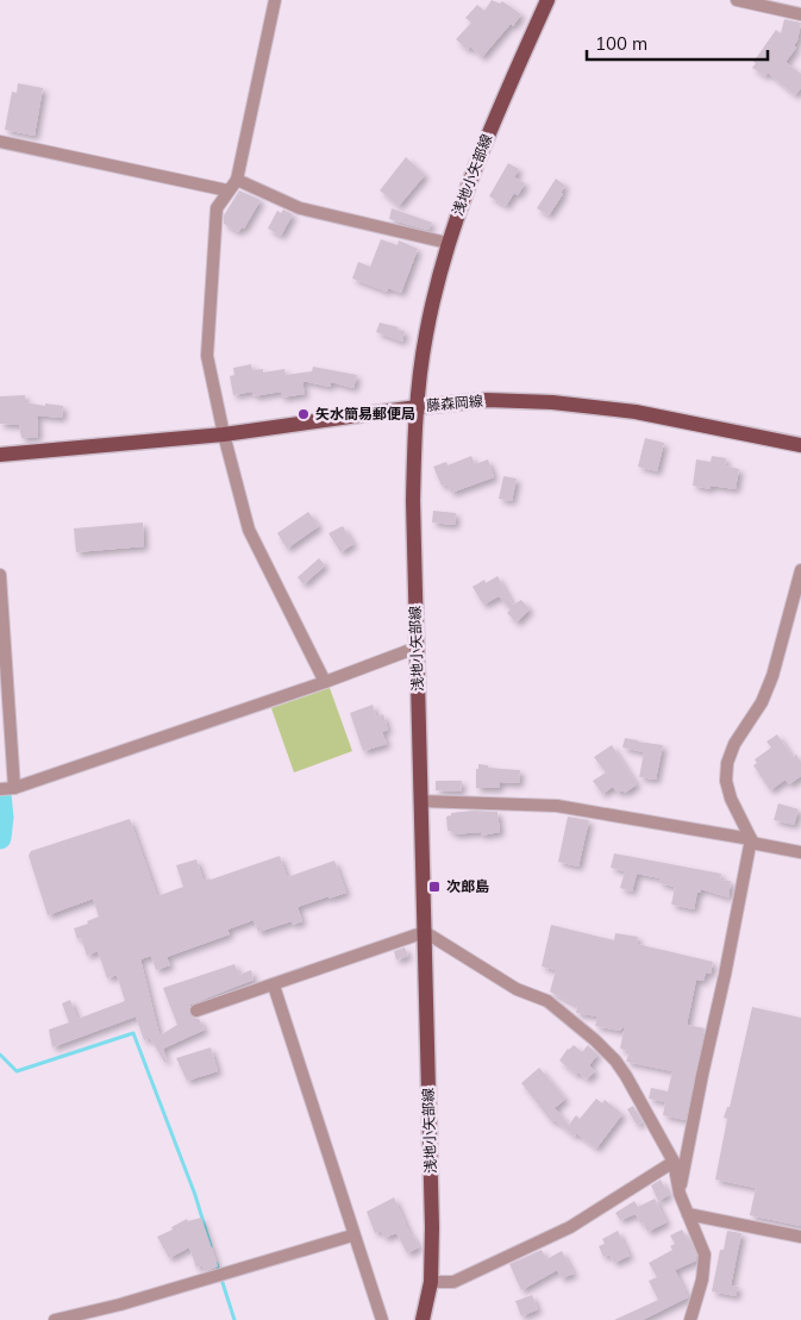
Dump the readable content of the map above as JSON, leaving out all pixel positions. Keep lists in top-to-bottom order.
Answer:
{
  "streets": {
    "main road": ["浅地小矢部線", "藤森岡線"]
  },
  "crossings": [
    ["浅地小矢部線", "藤森岡線"]
  ],
  "places": {
    "other": ["矢水簡易郵便局"],
    "transit": ["次郎島"]
  },
  "scale_bar": "100 m"
}
